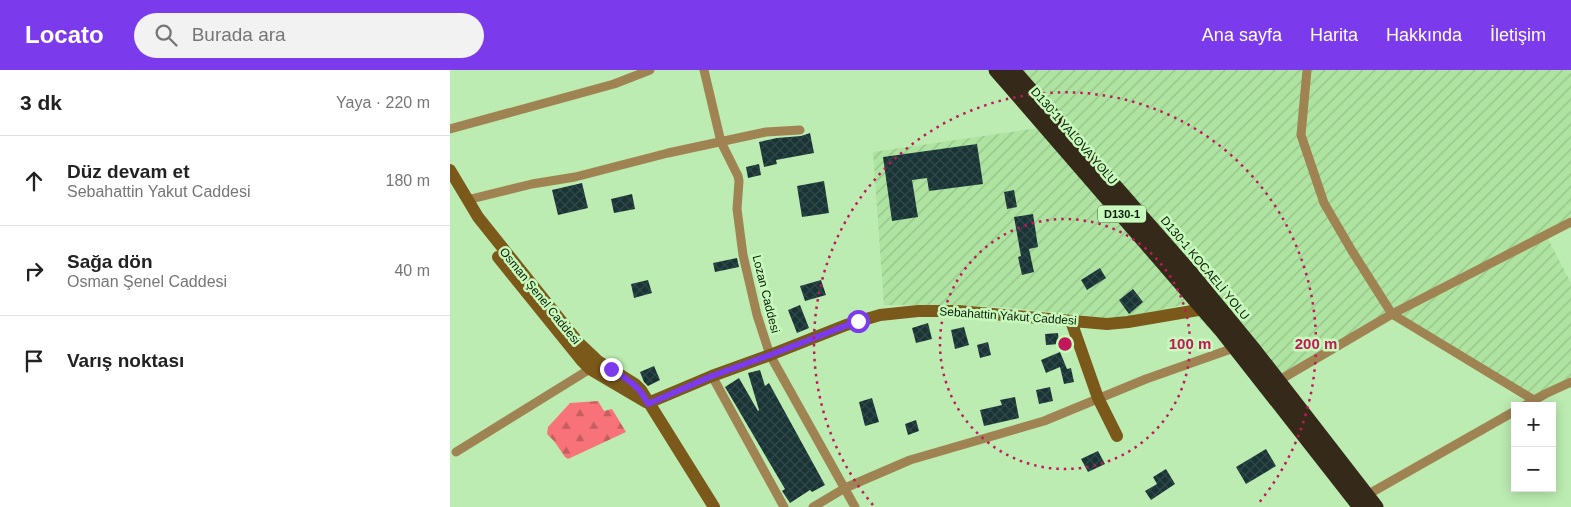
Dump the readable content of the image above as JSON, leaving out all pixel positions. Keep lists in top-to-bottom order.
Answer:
{
  "streets": {
    "highway": ["D130-1 YALOVA YOLU", "D130-1", "D130-1 KOCAELİ YOLU"],
    "street": ["Lozan Caddesi", "Osman Şenel Caddesi", "Sebahattin Yakut Caddesi"]
  },
  "crossings": [
    ["D130-1 YALOVA YOLU", "D130-1"],
    ["D130-1 YALOVA YOLU", "D130-1 KOCAELİ YOLU"],
    ["D130-1 YALOVA YOLU", "Sebahattin Yakut Caddesi"],
    ["D130-1", "D130-1 KOCAELİ YOLU"],
    ["Lozan Caddesi", "Sebahattin Yakut Caddesi"],
    ["Osman Şenel Caddesi", "Sebahattin Yakut Caddesi"]
  ],
  "page": {
    "header": "Locato",
    "search": "Burada ara",
    "nav": [
      "Ana sayfa",
      "Harita",
      "Hakkında",
      "İletişim"
    ],
    "heading": ["3 dk", "Yaya · 220 m"],
    "list": [
      ["Düz devam et", "Sebahattin Yakut Caddesi", "180 m"],
      ["Sağa dön", "Osman Şenel Caddesi", "40 m"],
      "Varış noktası"
    ],
    "map_buttons": ["+", "−"]
  },
  "rings": ["100 m", "200 m"]
}
